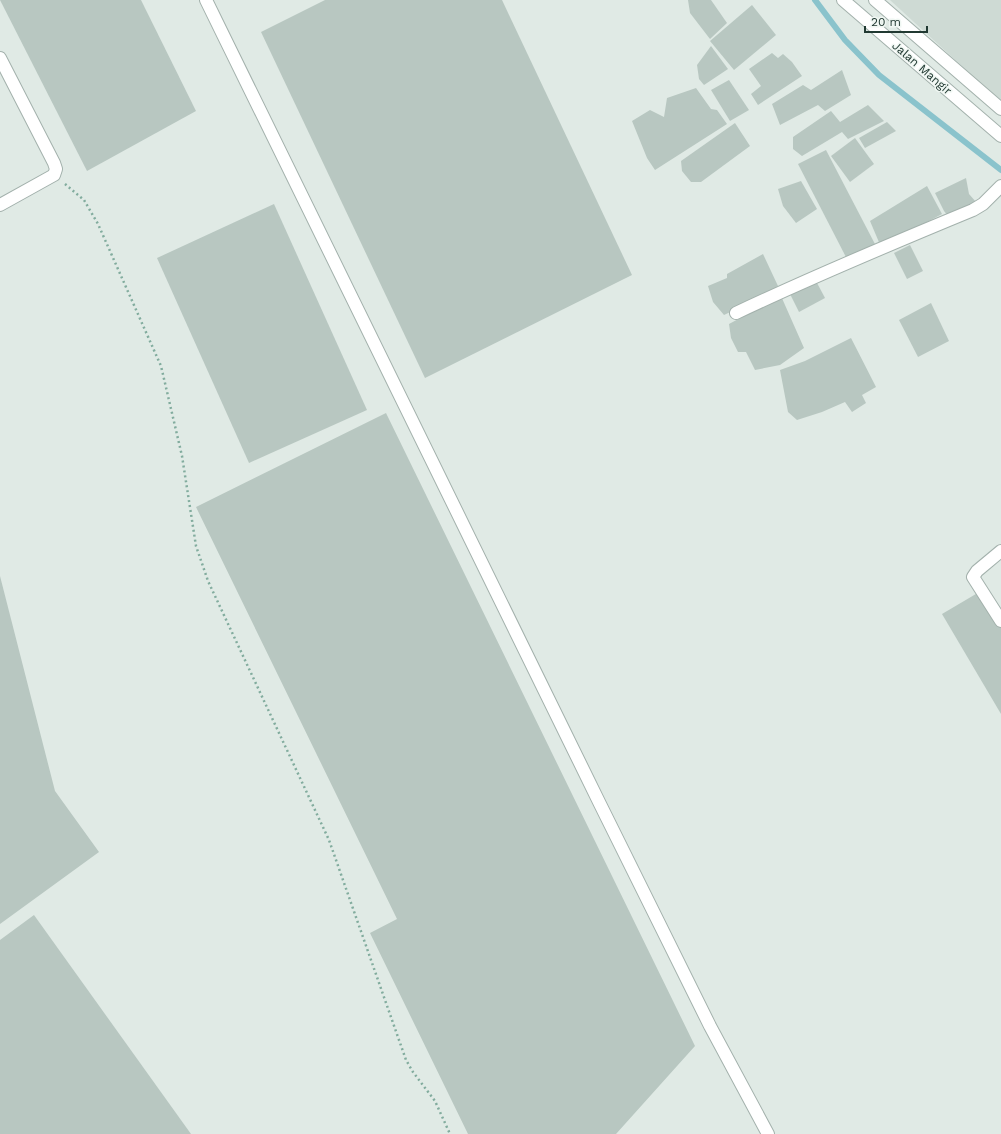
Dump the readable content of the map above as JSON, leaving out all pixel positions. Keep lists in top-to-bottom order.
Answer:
{
  "streets": {
    "street": ["Jalan Mangir"]
  },
  "scale_bar": "20 m"
}
